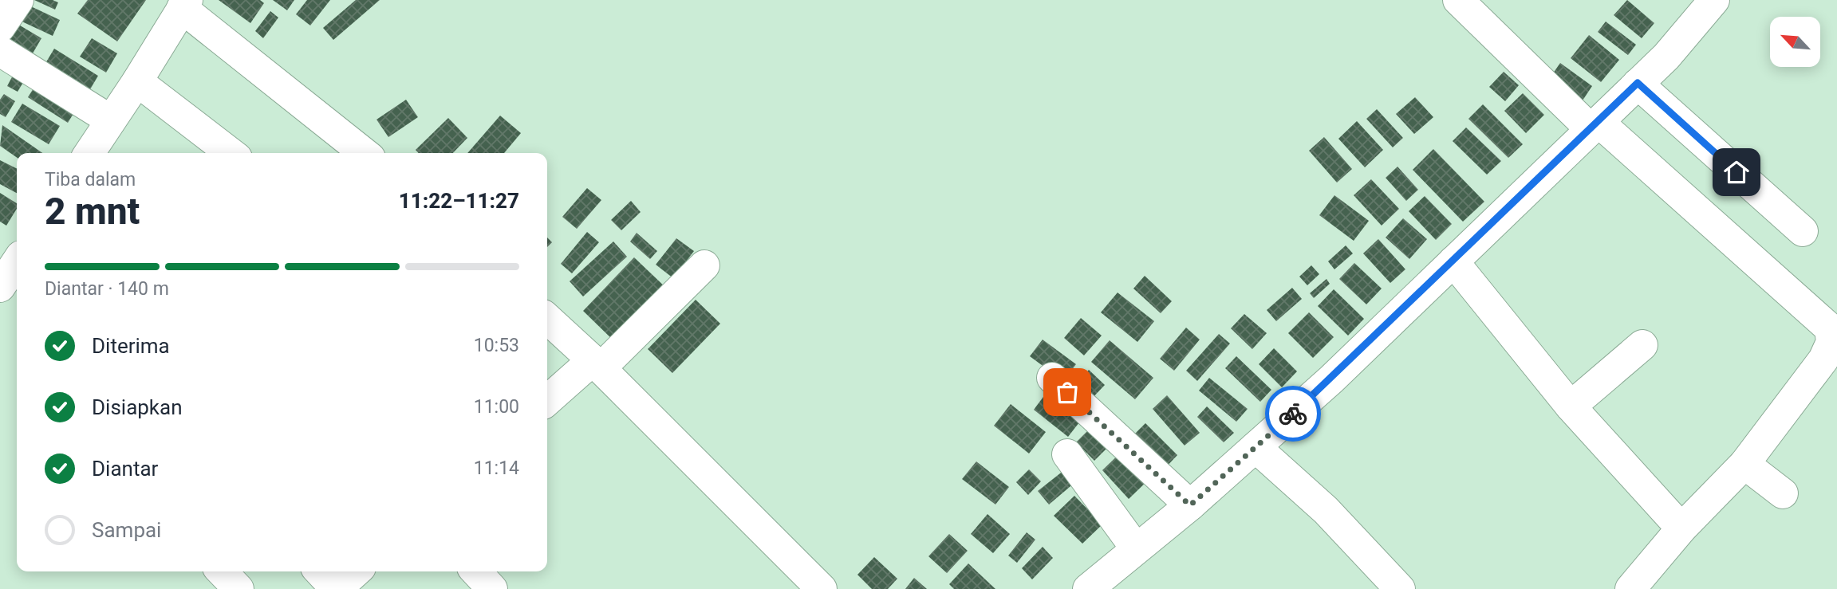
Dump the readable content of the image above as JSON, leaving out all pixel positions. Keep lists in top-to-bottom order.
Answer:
{
  "north": "top left",
  "page": {
    "heading": ["2 mnt", "Tiba dalam", "11:22–11:27"],
    "bar": "Diantar · 140 m",
    "list": [
      ["Diterima", "10:53"],
      ["Disiapkan", "11:00"],
      ["Diantar", "11:14"],
      "Sampai"
    ]
  }
}
